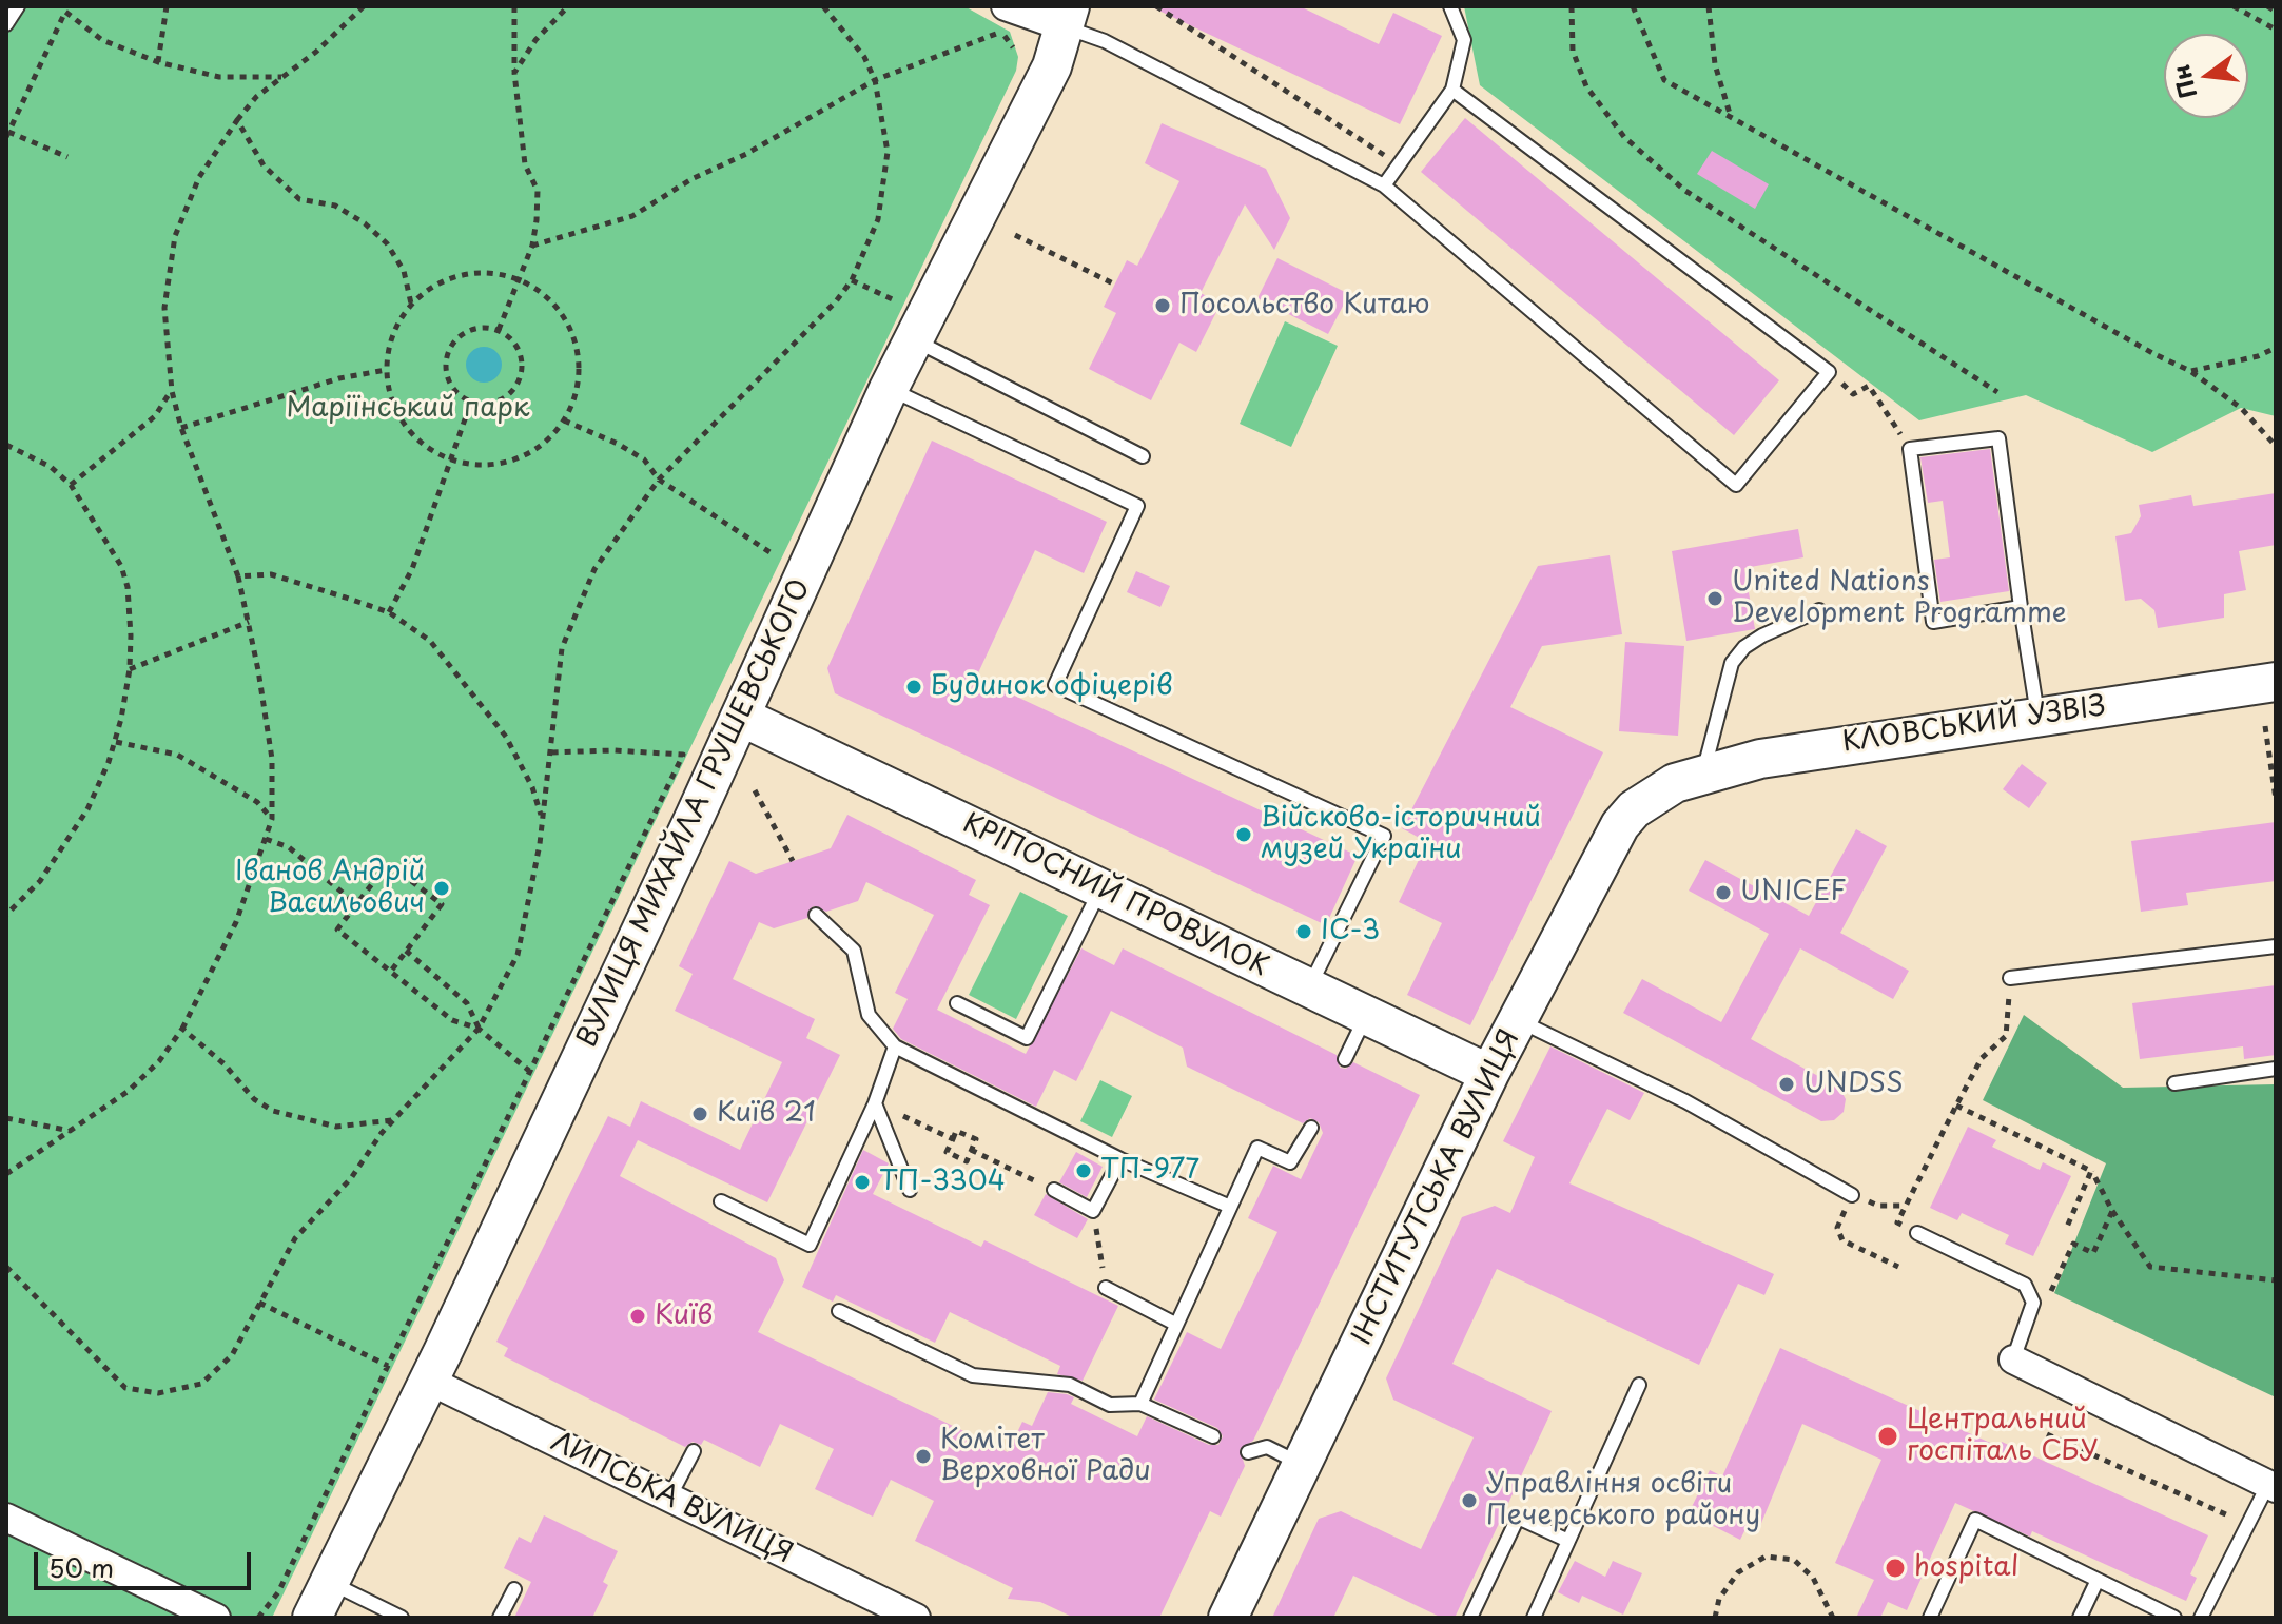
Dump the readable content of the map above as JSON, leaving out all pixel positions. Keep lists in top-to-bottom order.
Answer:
{
  "streets": {
    "street": [
      "КЛОВСЬКИЙ УЗВІЗ",
      "ВУЛИЦЯ МИХАЙЛА ГРУШЕВСЬКОГО",
      "КРІПОСНИЙ ПРОВУЛОК",
      "ІНСТИТУТСЬКА ВУЛИЦЯ",
      "ЛИПСЬКА ВУЛИЦЯ"
    ]
  },
  "crossings": [
    ["КЛОВСЬКИЙ УЗВІЗ", "ІНСТИТУТСЬКА ВУЛИЦЯ"],
    ["ВУЛИЦЯ МИХАЙЛА ГРУШЕВСЬКОГО", "КРІПОСНИЙ ПРОВУЛОК"],
    ["ВУЛИЦЯ МИХАЙЛА ГРУШЕВСЬКОГО", "ЛИПСЬКА ВУЛИЦЯ"],
    ["КРІПОСНИЙ ПРОВУЛОК", "ІНСТИТУТСЬКА ВУЛИЦЯ"]
  ],
  "parks": ["Маріїнський парк"],
  "places": [
    "Посольство Китаю",
    "United Nations Development Programme",
    "Будинок офіцерів",
    "Війсково-історичний музей України",
    "Іванов Андрій Васильович",
    "UNICEF",
    "ІС-3",
    "UNDSS",
    "Київ 21",
    "ТП-977",
    "ТП-3304",
    "Київ",
    "Центральний госпіталь СБУ",
    "Комітет Верховної Ради",
    "Управління освіти Печерського району",
    "hospital"
  ],
  "scale_bar": "50 m",
  "north": "left"
}
